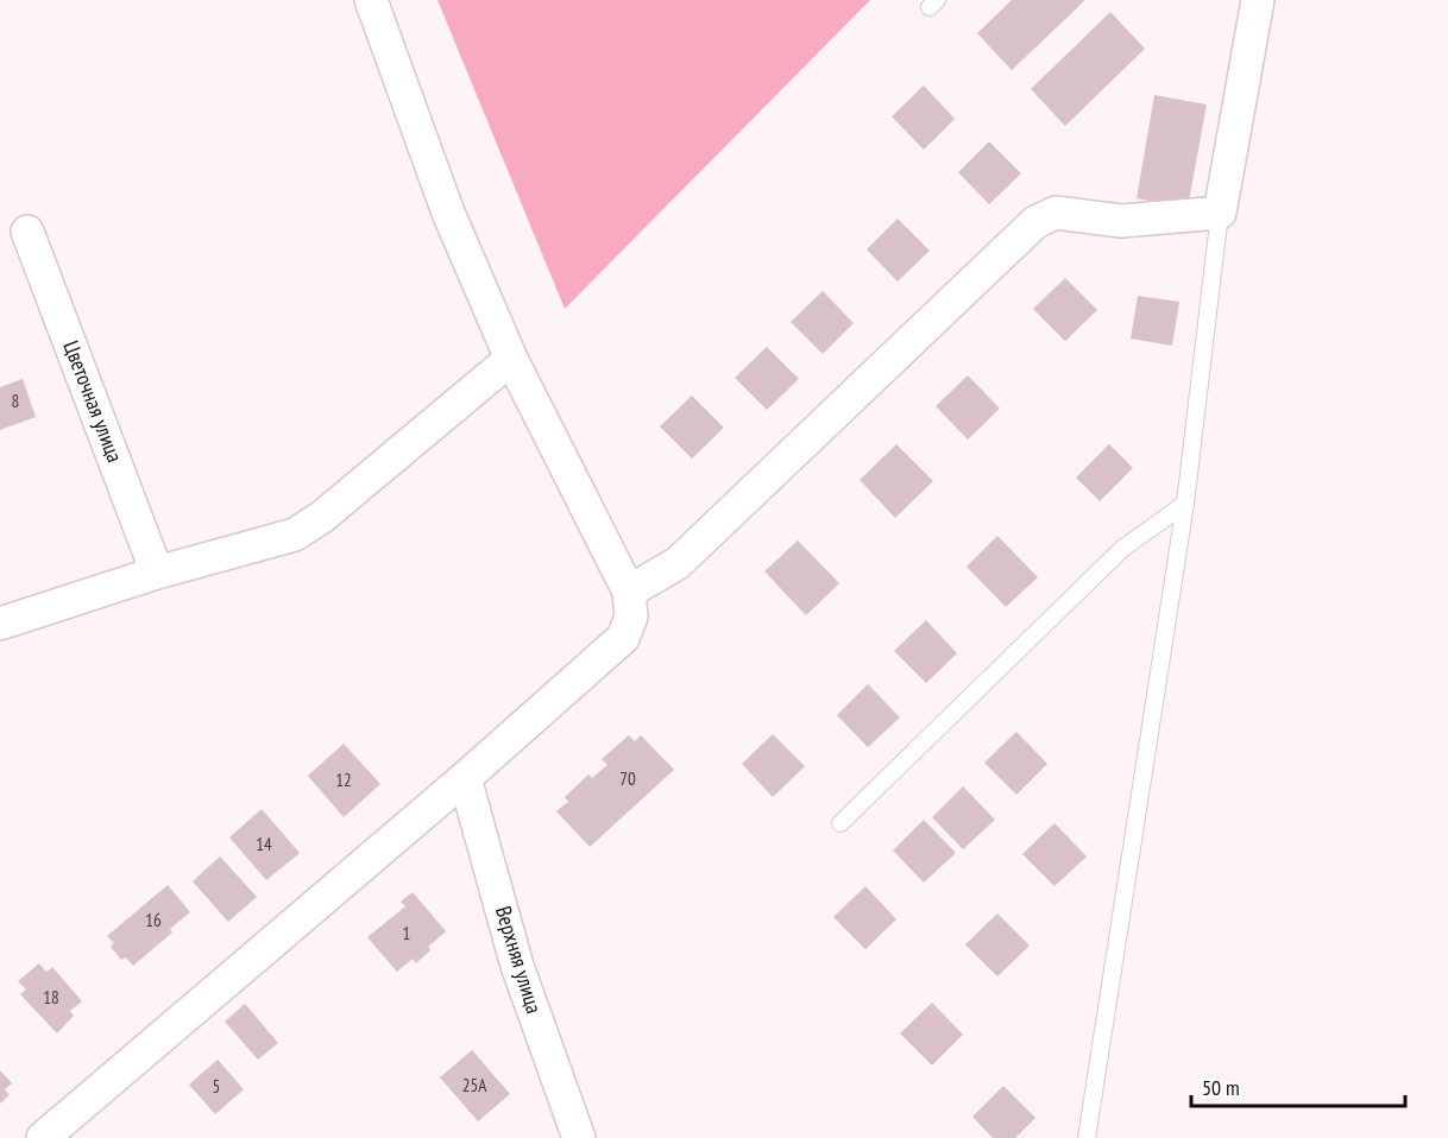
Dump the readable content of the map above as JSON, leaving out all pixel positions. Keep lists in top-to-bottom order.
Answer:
{
  "streets": {
    "street": ["Цветочная улица", "Верхняя улица"]
  },
  "house_numbers": [
    "8",
    "70",
    "12",
    "14",
    "16",
    "1",
    "18",
    "25А",
    "5"
  ],
  "scale_bar": "50 m"
}
